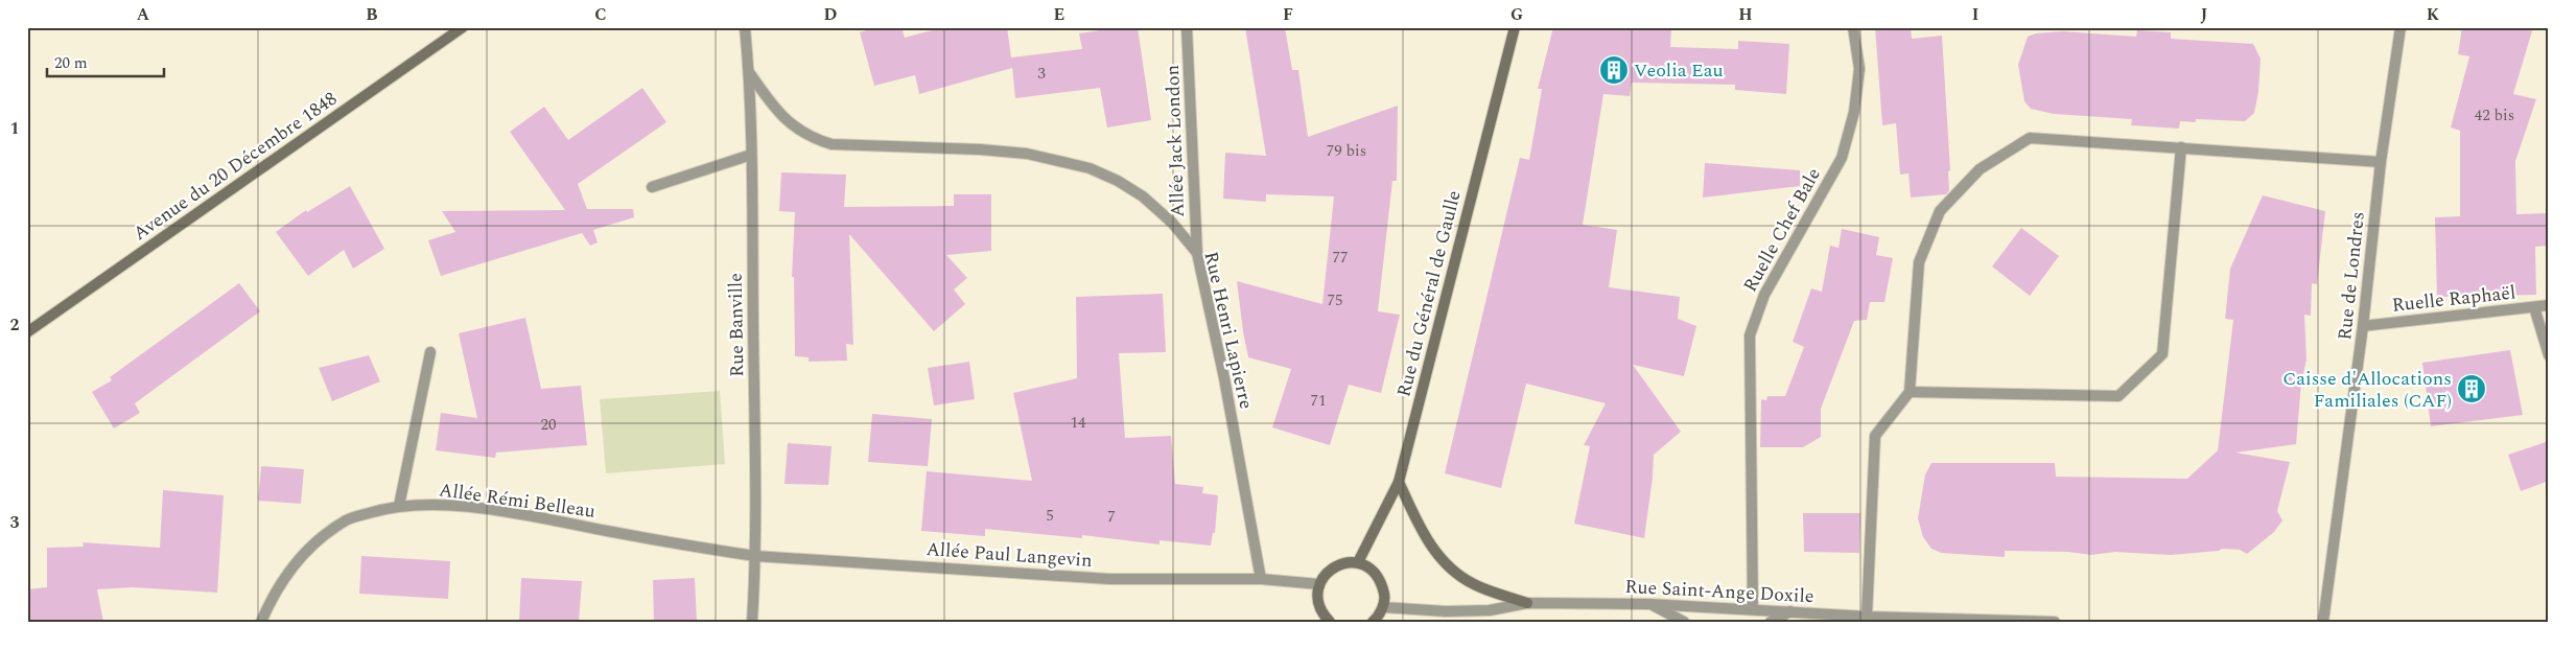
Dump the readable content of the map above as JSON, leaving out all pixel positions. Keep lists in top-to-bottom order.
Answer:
{
  "streets": {
    "main road": ["Avenue du 20 Décembre 1848", "Rue du Général de Gaulle"],
    "street": [
      "Allée Jack London",
      "Ruelle Chef Bale",
      "Rue de Londres",
      "Ruelle Raphaël",
      "Rue Banville",
      "Rue Henri Lapierre",
      "Allée Rémi Belleau",
      "Allée Paul Langevin",
      "Rue Saint-Ange Doxile"
    ]
  },
  "crossings": [
    ["Allée Jack London", "Rue Henri Lapierre"],
    ["Ruelle Chef Bale", "Rue Saint-Ange Doxile"],
    ["Rue de Londres", "Ruelle Raphaël"],
    ["Rue Banville", "Rue Henri Lapierre"],
    ["Rue Banville", "Allée Rémi Belleau"],
    ["Rue Banville", "Allée Paul Langevin"],
    ["Rue Henri Lapierre", "Allée Paul Langevin"],
    ["Allée Rémi Belleau", "Allée Paul Langevin"]
  ],
  "places": {
    "building": ["Veolia Eau", "Caisse d'Allocations Familiales (CAF)"]
  },
  "house_numbers": [
    "3",
    "42 bis",
    "79 bis",
    "77",
    "75",
    "71",
    "14",
    "20",
    "5",
    "7"
  ],
  "scale_bar": "20 m",
  "grid": {
    "columns": [
      "A",
      "B",
      "C",
      "D",
      "E",
      "F",
      "G",
      "H",
      "I",
      "J",
      "K"
    ],
    "rows": ["1", "2", "3"]
  }
}
